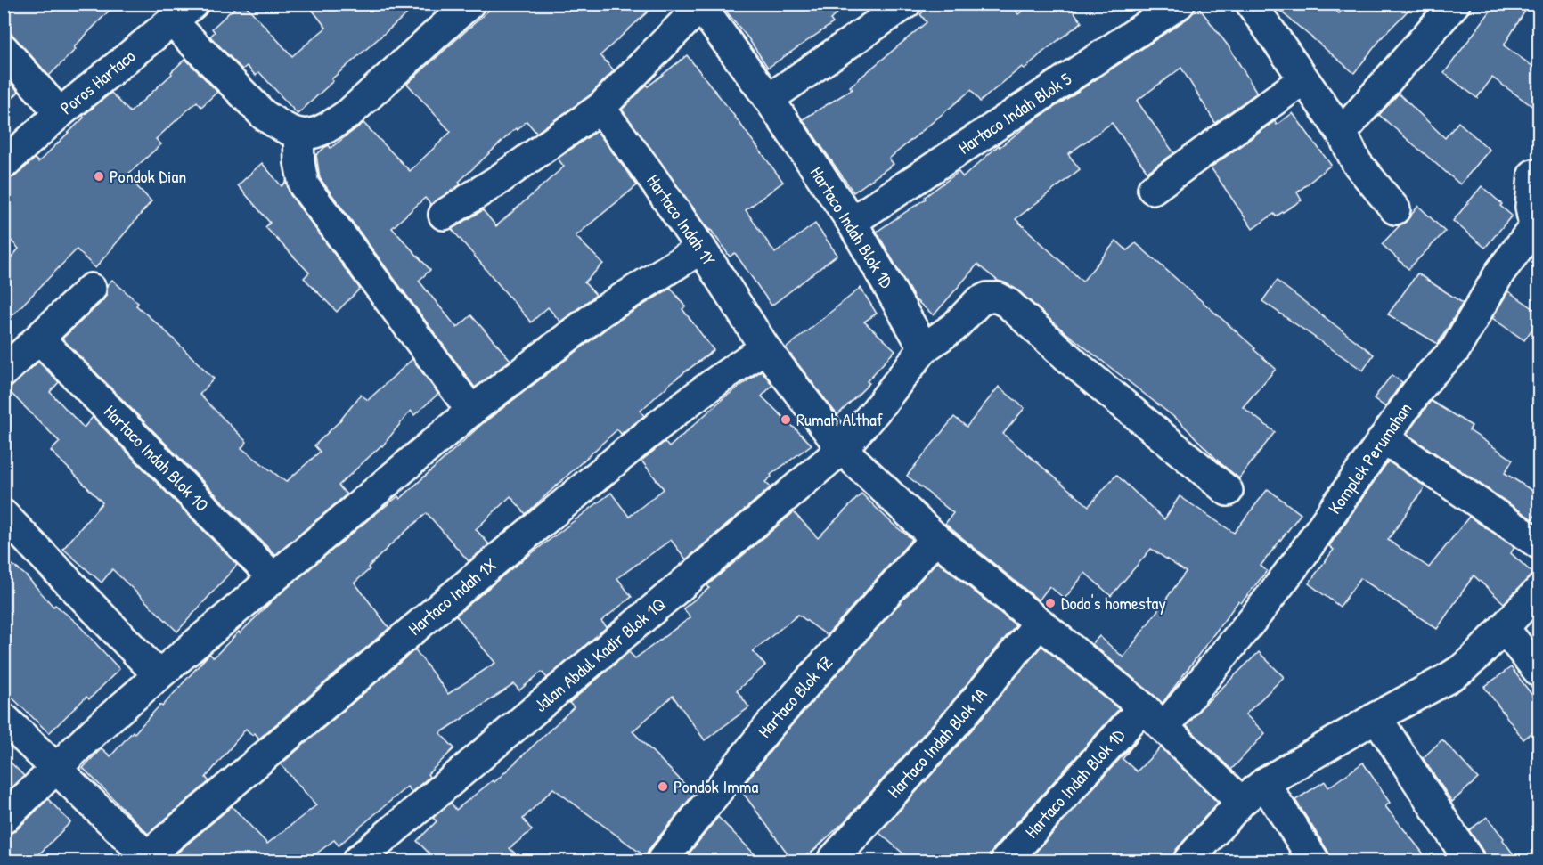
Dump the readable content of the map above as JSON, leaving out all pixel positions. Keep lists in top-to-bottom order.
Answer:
{
  "streets": {
    "street": [
      "Poros Hartaco",
      "Hartaco Indah Blok 5",
      "Hartaco Indah 1Y",
      "Hartaco Indah Blok 1D",
      "Hartaco Indah Blok 1O",
      "Komplek Perumahan",
      "Hartaco Indah 1X",
      "Jalan Abdul Kadir Blok 1Q",
      "Hartaco Blok 1Z",
      "Hartaco Indah Blok 1A"
    ]
  },
  "crossings": [
    ["Hartaco Indah Blok 5", "Hartaco Indah Blok 1D"],
    ["Hartaco Indah 1Y", "Hartaco Indah Blok 1D"],
    ["Hartaco Indah 1Y", "Komplek Perumahan"],
    ["Hartaco Indah 1Y", "Hartaco Indah 1X"],
    ["Hartaco Indah 1Y", "Jalan Abdul Kadir Blok 1Q"],
    ["Hartaco Indah 1Y", "Hartaco Blok 1Z"],
    ["Hartaco Indah 1Y", "Hartaco Indah Blok 1A"]
  ],
  "places": [
    "Pondok Dian",
    "Rumah Althaf",
    "Dodo's homestay",
    "Pondok Imma"
  ]
}
